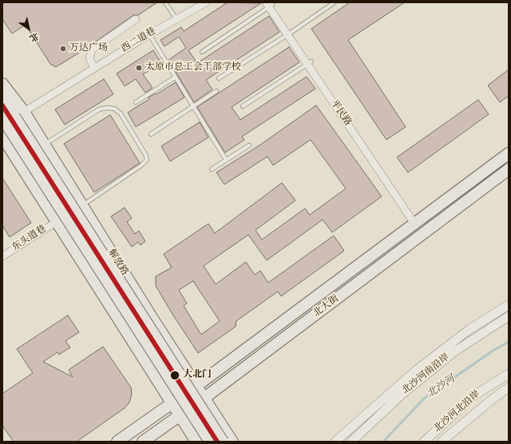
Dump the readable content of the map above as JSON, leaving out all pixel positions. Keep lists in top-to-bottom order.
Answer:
{
  "streets": {
    "main road": ["解放路", "北大街"],
    "street": [
      "西二道巷",
      "平民路",
      "东头道巷",
      "北沙河南沿岸",
      "北沙河北沿岸"
    ]
  },
  "crossings": [
    ["西二道巷", "解放路"],
    ["解放路", "北大街"]
  ],
  "water": ["北沙河"],
  "places": ["万达广场", "太原市总工会干部学校", "大北门"],
  "north": "bottom right"
}
